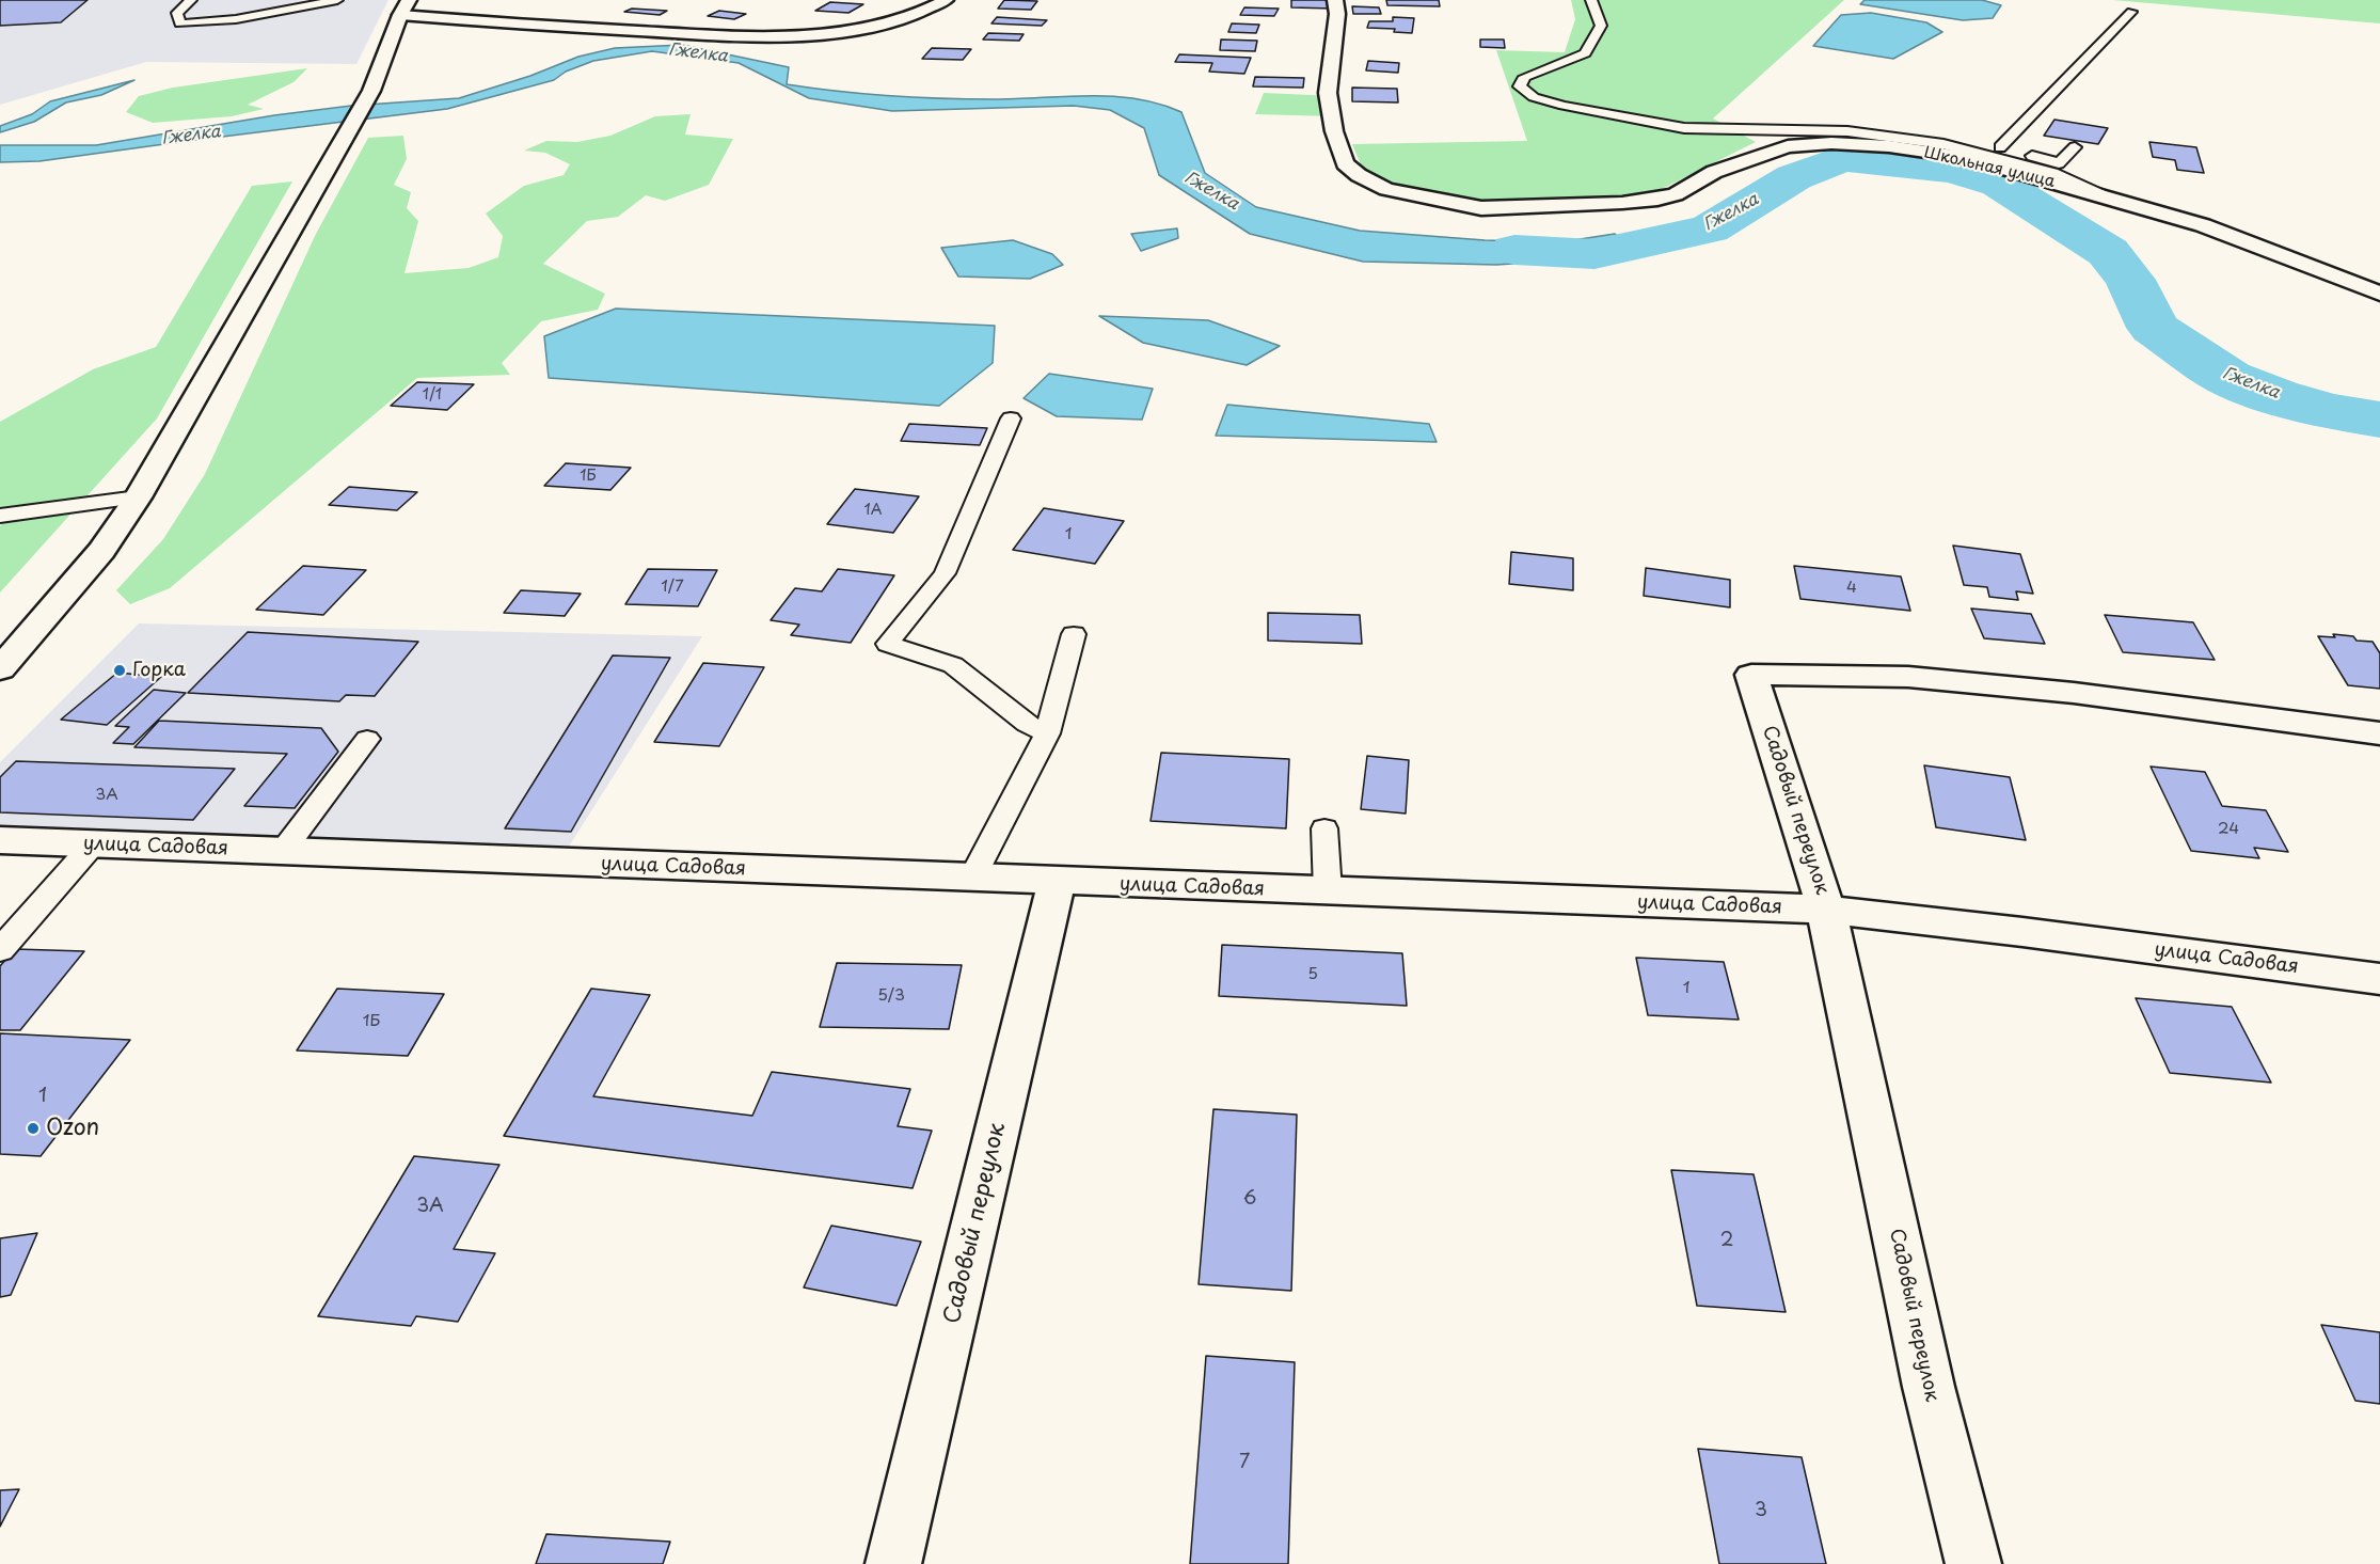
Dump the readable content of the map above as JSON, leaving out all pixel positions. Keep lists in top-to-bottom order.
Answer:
{
  "streets": {
    "street": ["Школьная улица", "Садовый переулок", "улица Садовая"]
  },
  "crossings": [
    ["Садовый переулок", "улица Садовая"]
  ],
  "water": ["Гжелка"],
  "places": ["Горка", "Ozon"],
  "house_numbers": [
    "1/1",
    "1Б",
    "1А",
    "1",
    "1/7",
    "4",
    "3А",
    "24",
    "5",
    "1",
    "5/3",
    "1Б",
    "1",
    "6",
    "3А",
    "2",
    "7",
    "3"
  ]
}
